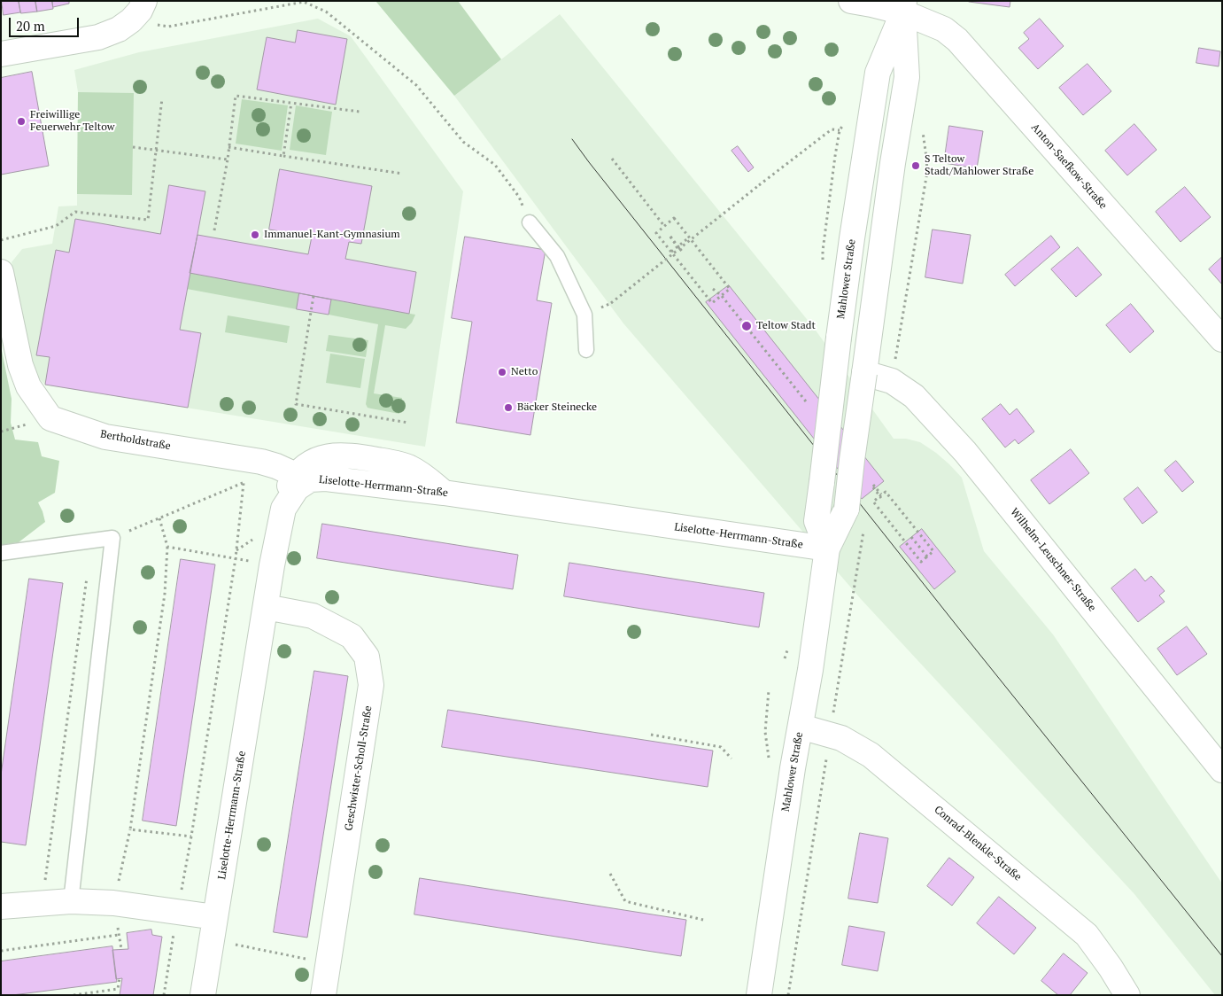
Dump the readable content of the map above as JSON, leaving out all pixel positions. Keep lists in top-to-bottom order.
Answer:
{
  "streets": {
    "street": [
      "Anton-Saefkow-Straße",
      "Mahlower Straße",
      "Bertholdstraße",
      "Liselotte-Herrmann-Straße",
      "Wilhelm-Leuschner-Straße",
      "Geschwister-Scholl-Straße",
      "Conrad-Blenkle-Straße"
    ]
  },
  "crossings": [
    ["Anton-Saefkow-Straße", "Mahlower Straße"],
    ["Mahlower Straße", "Liselotte-Herrmann-Straße"],
    ["Mahlower Straße", "Wilhelm-Leuschner-Straße"],
    ["Mahlower Straße", "Conrad-Blenkle-Straße"],
    ["Liselotte-Herrmann-Straße", "Geschwister-Scholl-Straße"]
  ],
  "places": [
    "Freiwillige Feuerwehr Teltow",
    "S Teltow Stadt/Mahlower Straße",
    "Immanuel-Kant-Gymnasium",
    "Teltow Stadt",
    "Netto",
    "Bäcker Steinecke"
  ],
  "scale_bar": "20 m"
}
